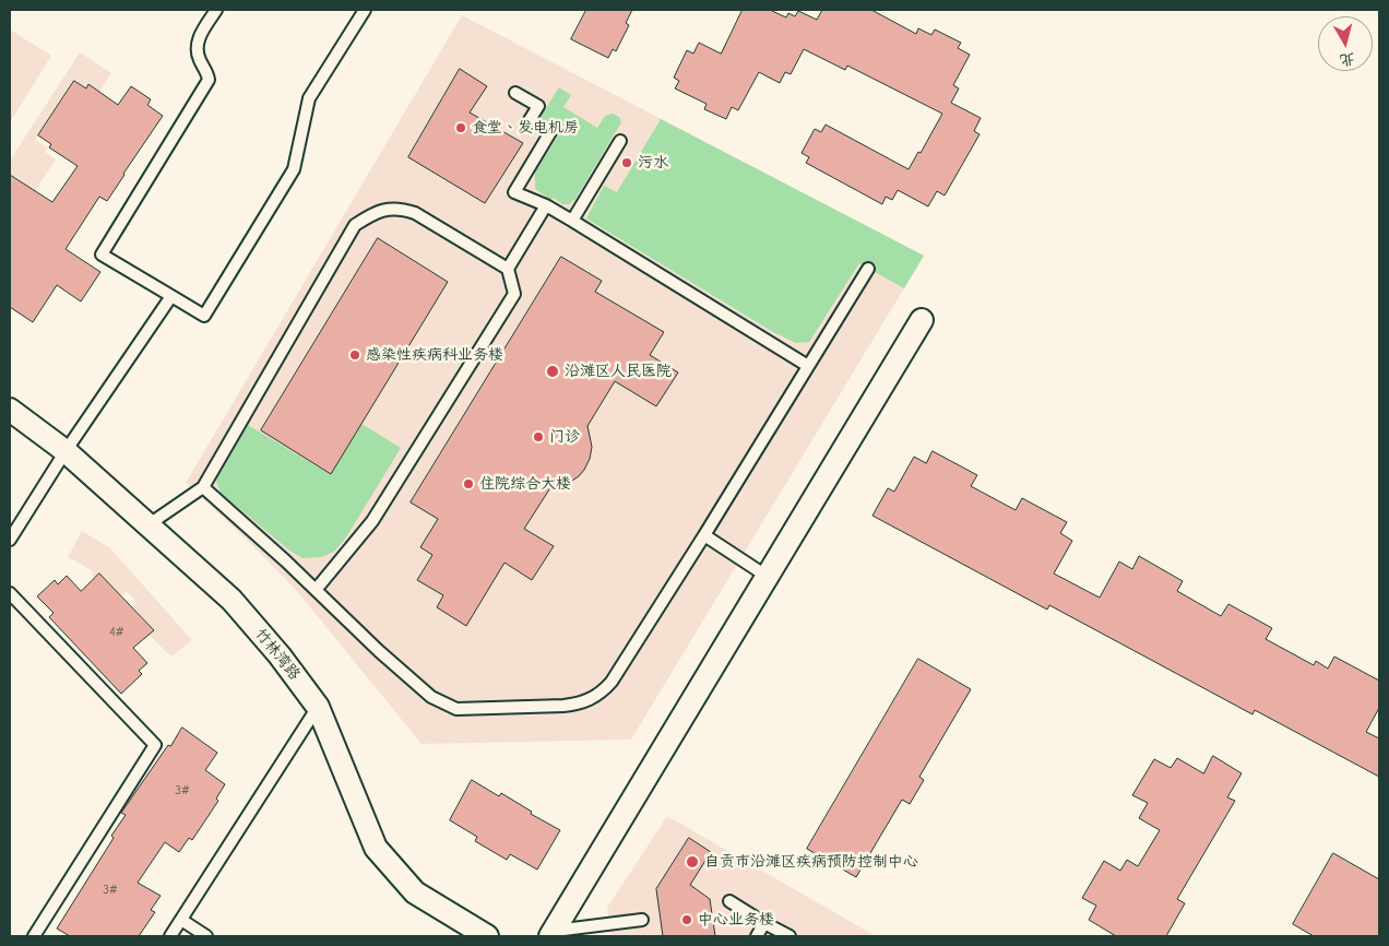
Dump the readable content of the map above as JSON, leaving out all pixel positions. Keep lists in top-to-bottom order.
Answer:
{
  "streets": {
    "street": ["竹林湾路"]
  },
  "places": [
    "食堂、发电机房",
    "污水",
    "感染性疾病科业务楼",
    "沿滩区人民医院",
    "门诊",
    "住院综合大楼",
    "自贡市沿滩区疾病预防控制中心",
    "中心业务楼"
  ],
  "house_numbers": ["4#", "3#", "3#"],
  "north": "bottom"
}
